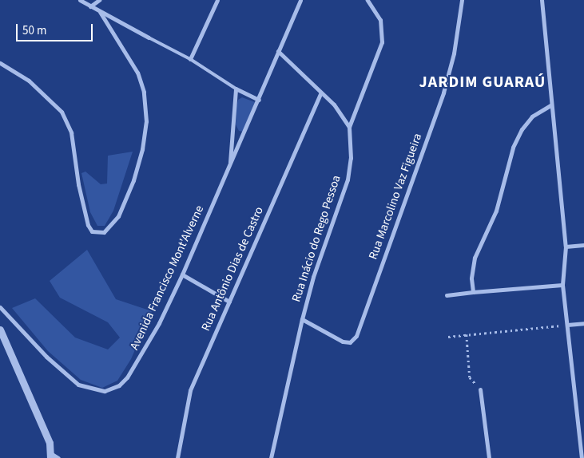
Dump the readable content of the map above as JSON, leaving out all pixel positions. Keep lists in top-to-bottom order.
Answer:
{
  "streets": {
    "street": [
      "Rua Marcolino Vaz Figueira",
      "Rua Inácio do Rego Pessoa",
      "Rua Antônio Dias de Castro",
      "Avenida Francisco Mont'Alverne"
    ]
  },
  "crossings": [
    ["Rua Marcolino Vaz Figueira", "Rua Inácio do Rego Pessoa"]
  ],
  "districts": ["JARDIM GUARAÚ"],
  "scale_bar": "50 m"
}
